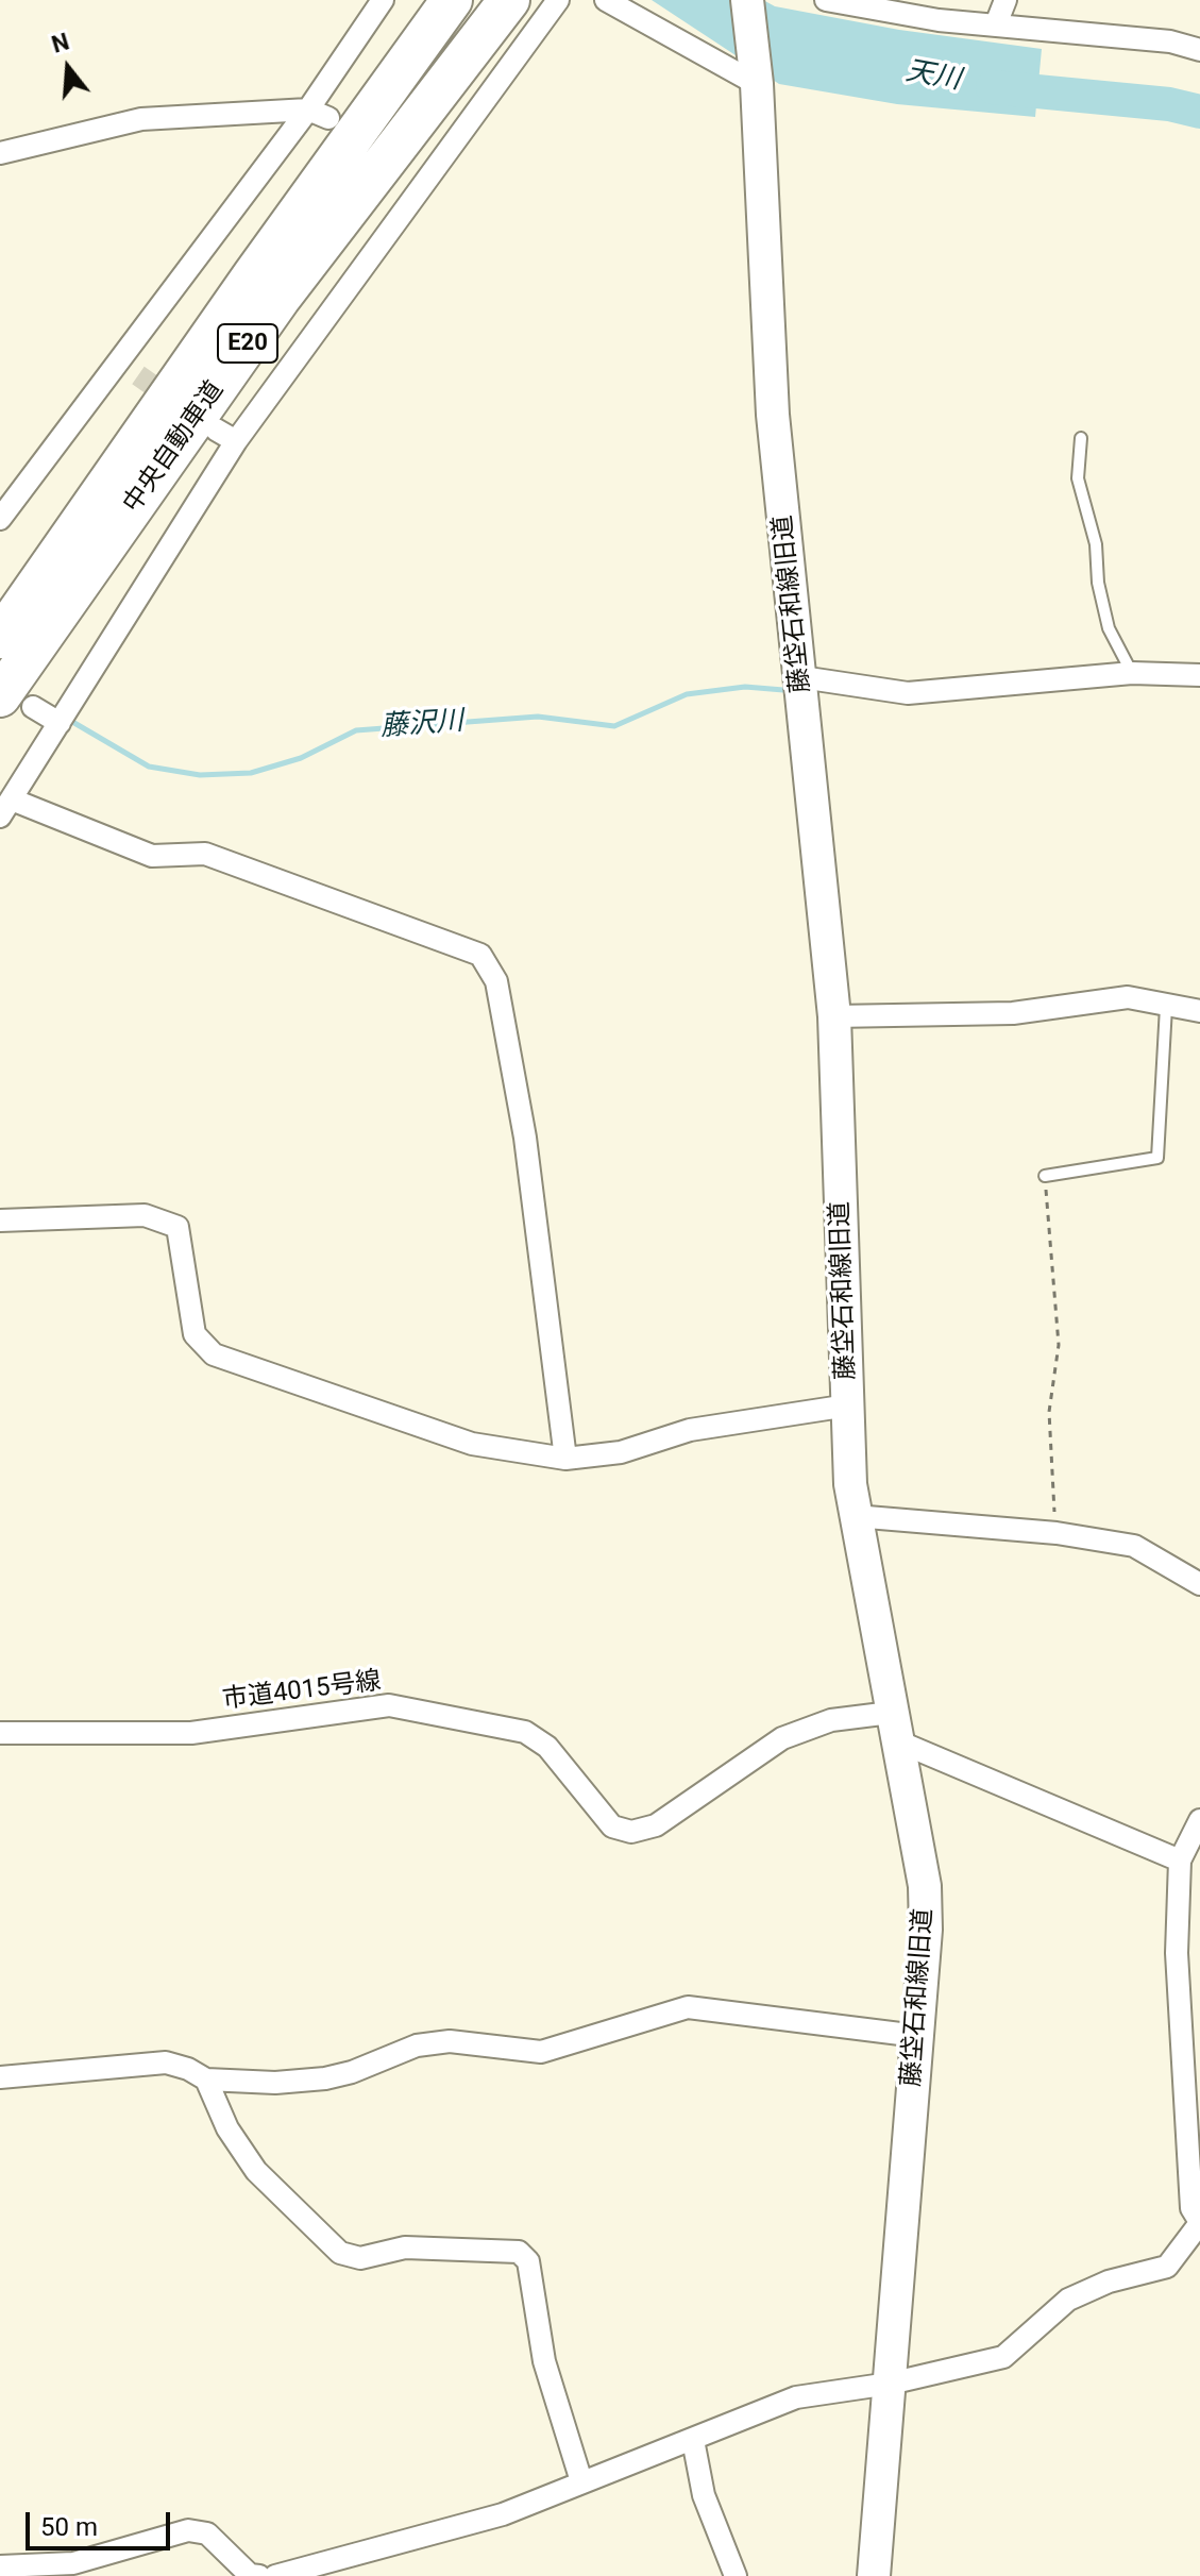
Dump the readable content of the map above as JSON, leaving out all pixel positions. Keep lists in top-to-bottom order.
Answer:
{
  "streets": {
    "highway": ["E20", "中央自動車道"],
    "street": ["藤垈石和線旧道", "市道4015号線"]
  },
  "crossings": [
    ["藤垈石和線旧道", "市道4015号線"]
  ],
  "water": ["天川", "藤沢川"],
  "scale_bar": "50 m",
  "north": "top"
}
